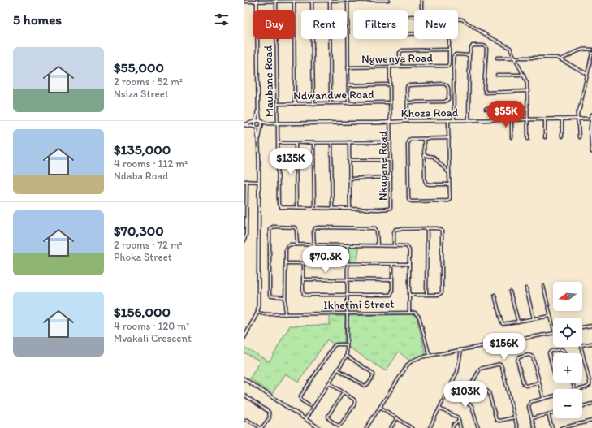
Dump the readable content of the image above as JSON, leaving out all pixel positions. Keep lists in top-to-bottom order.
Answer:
{
  "streets": {
    "street": [
      "Ngwenya Road",
      "Maubane Road",
      "Ndwandwe Road",
      "Khoza Road",
      "Nkupane Road",
      "Ikhetini Street"
    ]
  },
  "crossings": [
    ["Ngwenya Road", "Nkupane Road"],
    ["Maubane Road", "Ndwandwe Road"],
    ["Maubane Road", "Khoza Road"],
    ["Maubane Road", "Nkupane Road"],
    ["Ndwandwe Road", "Nkupane Road"],
    ["Khoza Road", "Nkupane Road"]
  ],
  "north": "left",
  "page": {
    "heading": "5 homes",
    "chip": [
      "Buy",
      "Rent",
      "Filters",
      "New"
    ],
    "list": [
      {
        "name": "$55,000",
        "note": "2 rooms · 52 m² · Nsiza Street"
      },
      {
        "name": "$135,000",
        "note": "4 rooms · 112 m² · Ndaba Road"
      },
      {
        "name": "$70,300",
        "note": "2 rooms · 72 m² · Phoka Street"
      },
      {
        "name": "$156,000",
        "note": "4 rooms · 120 m² · Mvakali Crescent"
      }
    ],
    "price": [
      "$55K",
      "$135K",
      "$70.3K",
      "$156K",
      "$103K"
    ],
    "map_buttons": ["+", "−"]
  }
}
